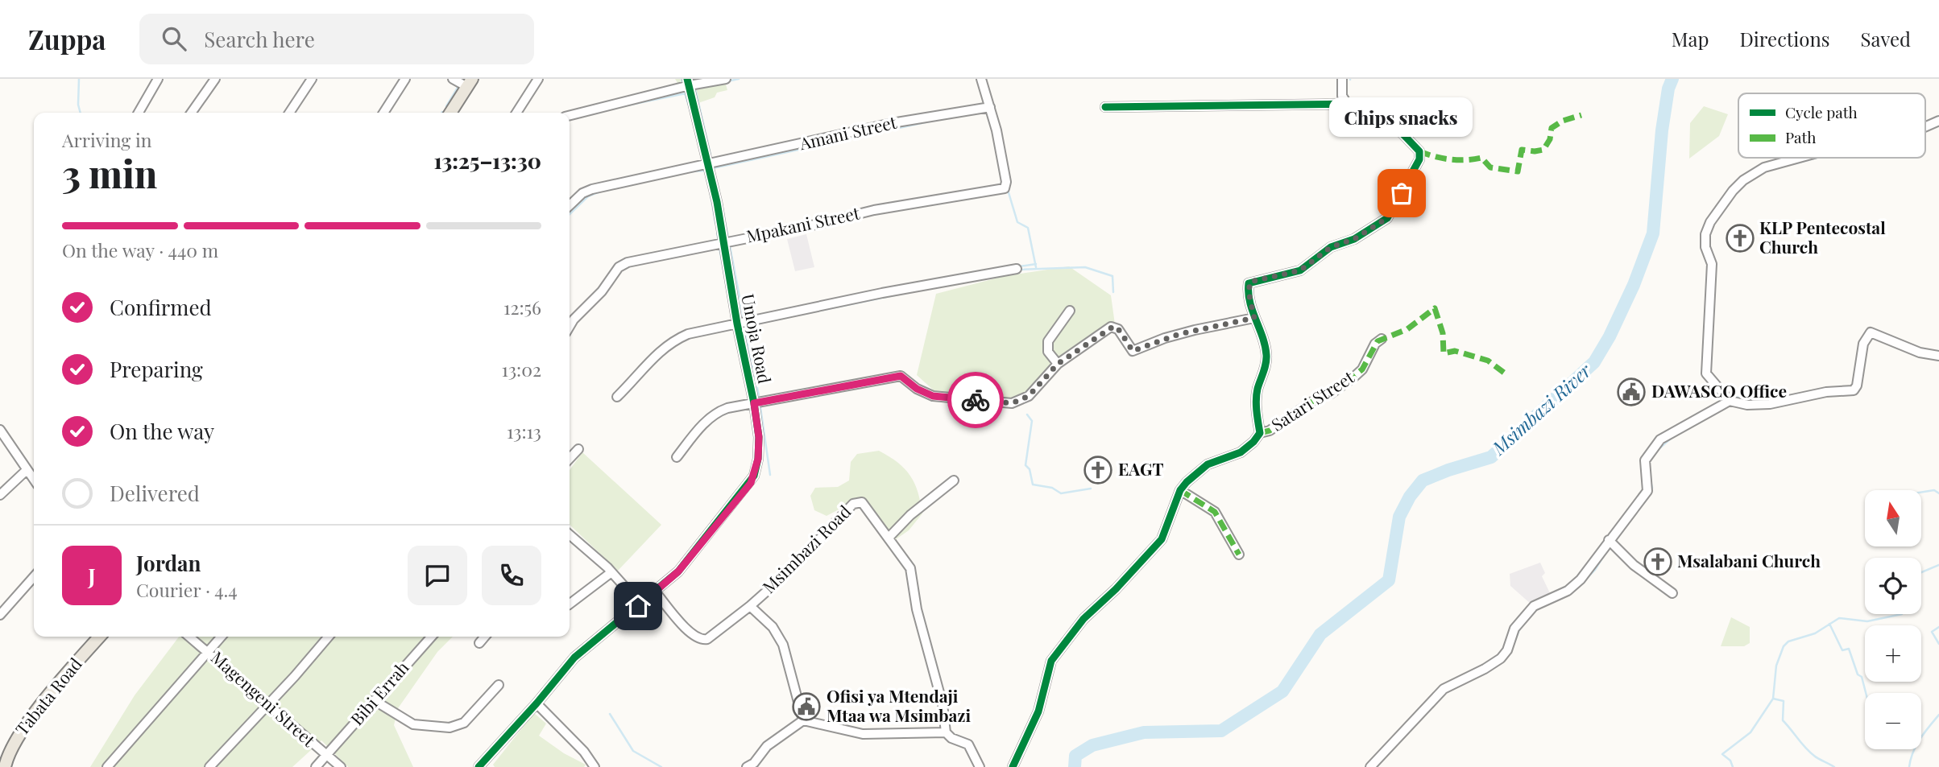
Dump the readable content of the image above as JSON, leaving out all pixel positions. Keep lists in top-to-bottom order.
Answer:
{
  "streets": {
    "main road": ["Tabata Road"],
    "street": [
      "Amani Street",
      "Mpakani Street",
      "Umoja Road",
      "Satari Street",
      "Msimbazi Road",
      "Bibi Errah",
      "Magengeni Street"
    ]
  },
  "crossings": [
    ["Amani Street", "Mpakani Street"],
    ["Amani Street", "Umoja Road"],
    ["Mpakani Street", "Umoja Road"],
    ["Umoja Road", "Msimbazi Road"],
    ["Bibi Errah", "Magengeni Street"]
  ],
  "water": ["Msimbazi River"],
  "places": {
    "other": ["Chips snacks"],
    "church": ["KLP Pentecostal Church", "EAGT", "Msalabani Church"],
    "public building": ["DAWASCO Office", "Ofisi ya Mtendaji Mtaa wa Msimbazi"]
  },
  "legend": ["Cycle path", "Path"],
  "north": "top",
  "page": {
    "header": "Zuppa",
    "search": "Search here",
    "nav": ["Map", "Directions", "Saved"],
    "bubble": "Chips snacks",
    "heading": ["3 min", "Arriving in", "13:25–13:30"],
    "panel": ["Jordan", "Courier · 4.4"],
    "bar": "On the way · 440 m",
    "list": [
      ["Confirmed", "12:56"],
      ["Preparing", "13:02"],
      ["On the way", "13:13"],
      "Delivered"
    ],
    "map_buttons": ["+", "−"],
    "round": "J"
  }
}
